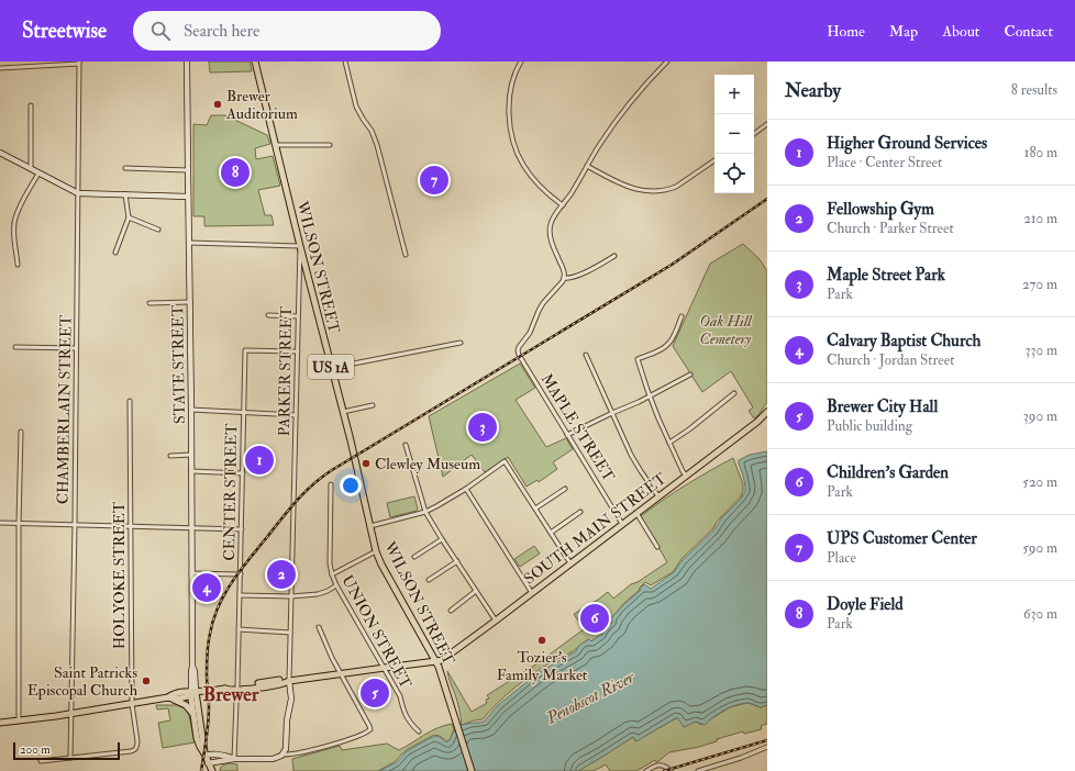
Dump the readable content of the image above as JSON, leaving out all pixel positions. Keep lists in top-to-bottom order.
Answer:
{
  "streets": {
    "main road": [
      "WILSON STREET",
      "STATE STREET",
      "US 1A",
      "SOUTH MAIN STREET"
    ],
    "street": [
      "PARKER STREET",
      "CHAMBERLAIN STREET",
      "MAPLE STREET",
      "CENTER STREET",
      "HOLYOKE STREET",
      "UNION STREET"
    ]
  },
  "crossings": [
    ["WILSON STREET", "PARKER STREET"],
    ["WILSON STREET", "SOUTH MAIN STREET"],
    ["PARKER STREET", "CENTER STREET"],
    ["CHAMBERLAIN STREET", "HOLYOKE STREET"],
    ["MAPLE STREET", "SOUTH MAIN STREET"]
  ],
  "districts": ["Brewer"],
  "water": ["Penobscot River"],
  "parks": ["Oak Hill Cemetery"],
  "places": [
    "Brewer Auditorium",
    "Clewley Museum",
    "Tozier's Family Market",
    "Saint Patricks Episcopal Church"
  ],
  "scale_bar": "200 m",
  "page": {
    "header": "Streetwise",
    "search": "Search here",
    "nav": [
      "Home",
      "Map",
      "About",
      "Contact"
    ],
    "heading": ["Nearby", "8 results"],
    "map_buttons": ["+", "−"],
    "list": [
      {
        "mark": "1",
        "name": "Higher Ground Services",
        "note": "Place · Center Street",
        "value": "180 m"
      },
      {
        "mark": "2",
        "name": "Fellowship Gym",
        "note": "Church · Parker Street",
        "value": "210 m"
      },
      {
        "mark": "3",
        "name": "Maple Street Park",
        "note": "Park",
        "value": "270 m"
      },
      {
        "mark": "4",
        "name": "Calvary Baptist Church",
        "note": "Church · Jordan Street",
        "value": "330 m"
      },
      {
        "mark": "5",
        "name": "Brewer City Hall",
        "note": "Public building",
        "value": "390 m"
      },
      {
        "mark": "6",
        "name": "Children's Garden",
        "note": "Park",
        "value": "520 m"
      },
      {
        "mark": "7",
        "name": "UPS Customer Center",
        "note": "Place",
        "value": "590 m"
      },
      {
        "mark": "8",
        "name": "Doyle Field",
        "note": "Park",
        "value": "630 m"
      }
    ],
    "pins": [
      "8",
      "7",
      "3",
      "1",
      "2",
      "4",
      "6",
      "5"
    ],
    "scale": "200 m"
  }
}
